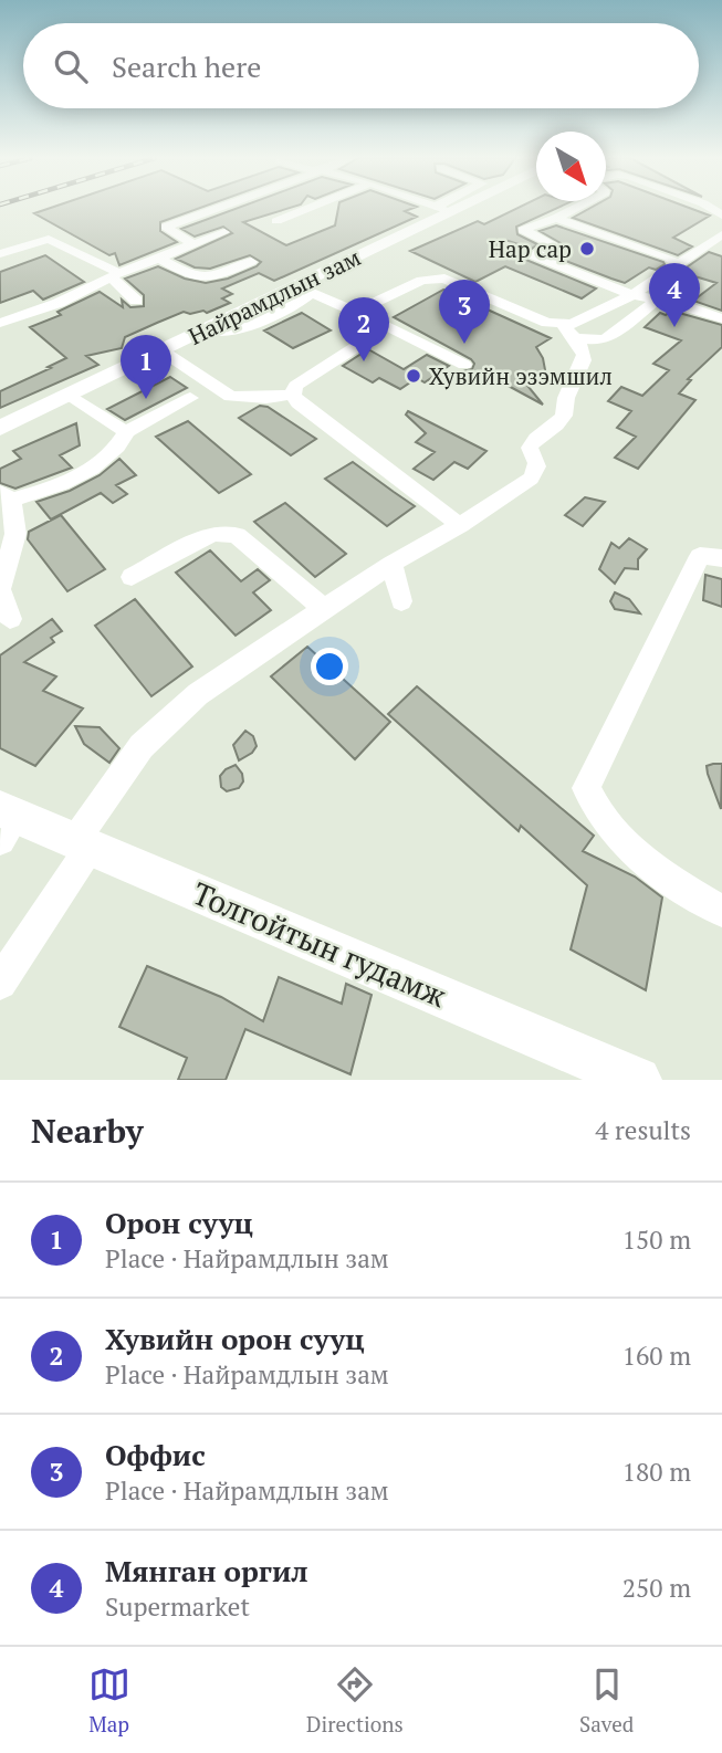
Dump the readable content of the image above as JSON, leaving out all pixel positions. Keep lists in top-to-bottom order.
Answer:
{
  "streets": {
    "main road": ["Найрамдлын зам", "Толгойтын гудамж"]
  },
  "places": ["Нар сар", "Хувийн эзэмшил"],
  "north": "bottom right",
  "page": {
    "search": "Search here",
    "pins": [
      "4",
      "3",
      "2",
      "1"
    ],
    "heading": ["Nearby", "4 results"],
    "list": [
      {
        "mark": "1",
        "name": "Орон сууц",
        "note": "Place · Найрамдлын зам",
        "value": "150 m"
      },
      {
        "mark": "2",
        "name": "Хувийн орон сууц",
        "note": "Place · Найрамдлын зам",
        "value": "160 m"
      },
      {
        "mark": "3",
        "name": "Оффис",
        "note": "Place · Найрамдлын зам",
        "value": "180 m"
      },
      {
        "mark": "4",
        "name": "Мянган оргил",
        "note": "Supermarket",
        "value": "250 m"
      }
    ],
    "nav": ["Map", "Directions", "Saved"]
  }
}
